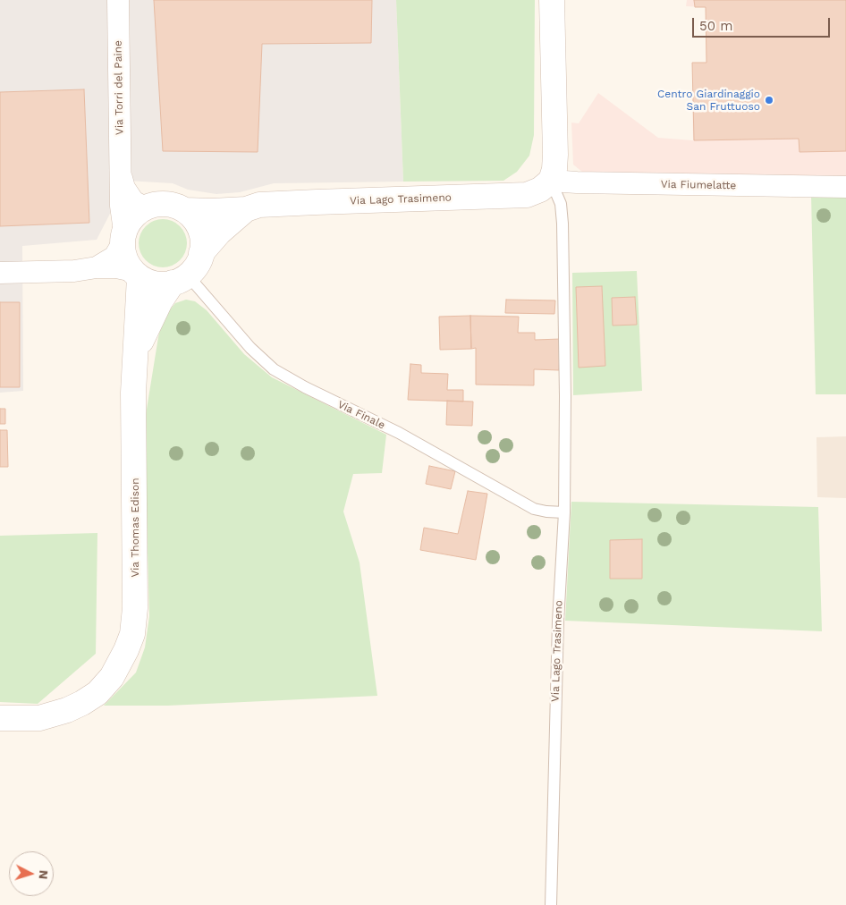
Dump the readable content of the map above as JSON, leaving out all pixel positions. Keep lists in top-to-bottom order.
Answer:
{
  "streets": {
    "street": [
      "Via Torri del Paine",
      "Via Fiumelatte",
      "Via Lago Trasimeno",
      "Via Thomas Edison"
    ],
    "lane": ["Via Finale"]
  },
  "crossings": [
    ["Via Torri del Paine", "Via Lago Trasimeno"],
    ["Via Torri del Paine", "Via Finale"],
    ["Via Torri del Paine", "Via Thomas Edison"],
    ["Via Fiumelatte", "Via Lago Trasimeno"],
    ["Via Lago Trasimeno", "Via Finale"],
    ["Via Lago Trasimeno", "Via Thomas Edison"],
    ["Via Finale", "Via Thomas Edison"]
  ],
  "places": ["Centro Giardinaggio San Fruttuoso"],
  "scale_bar": "50 m",
  "north": "right"
}
